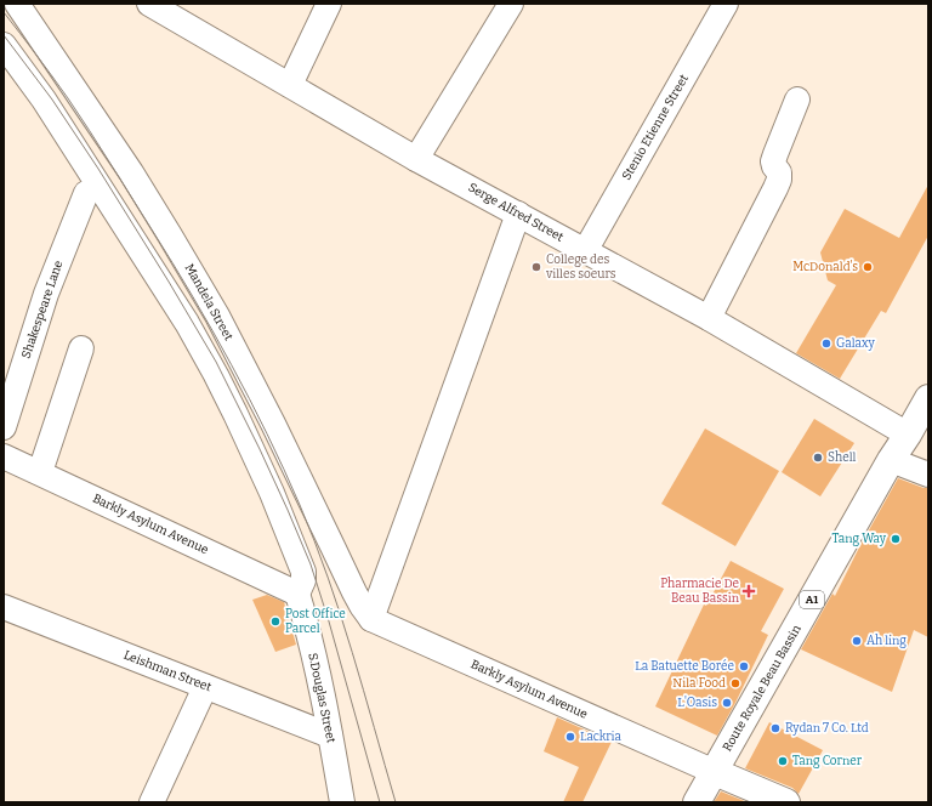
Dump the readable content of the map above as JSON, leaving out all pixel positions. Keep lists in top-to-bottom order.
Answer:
{
  "streets": {
    "main road": ["A1", "Route Royale Beau Bassin"],
    "street": [
      "Stenio Etienne Street",
      "Serge Alfred Street",
      "Mandela Street",
      "Shakespeare Lane",
      "Barkly Asylum Avenue",
      "Leishman Street",
      "S.Douglas Street"
    ]
  },
  "crossings": [
    ["Stenio Etienne Street", "Serge Alfred Street"],
    ["Serge Alfred Street", "Route Royale Beau Bassin"],
    ["Mandela Street", "Barkly Asylum Avenue"],
    ["Barkly Asylum Avenue", "Route Royale Beau Bassin"],
    ["Barkly Asylum Avenue", "S.Douglas Street"],
    ["Leishman Street", "S.Douglas Street"]
  ],
  "places": {
    "other": [
      "College des villes soeurs",
      "McDonald's",
      "Galaxy",
      "Shell",
      "Tang Way",
      "Post Office Parcel",
      "Ah ling",
      "La Batuette Borée",
      "Nila Food",
      "L'Oasis",
      "Rydan 7 Co. Ltd",
      "Lackria",
      "Tang Corner"
    ],
    "health": ["Pharmacie De Beau Bassin"]
  }
}
